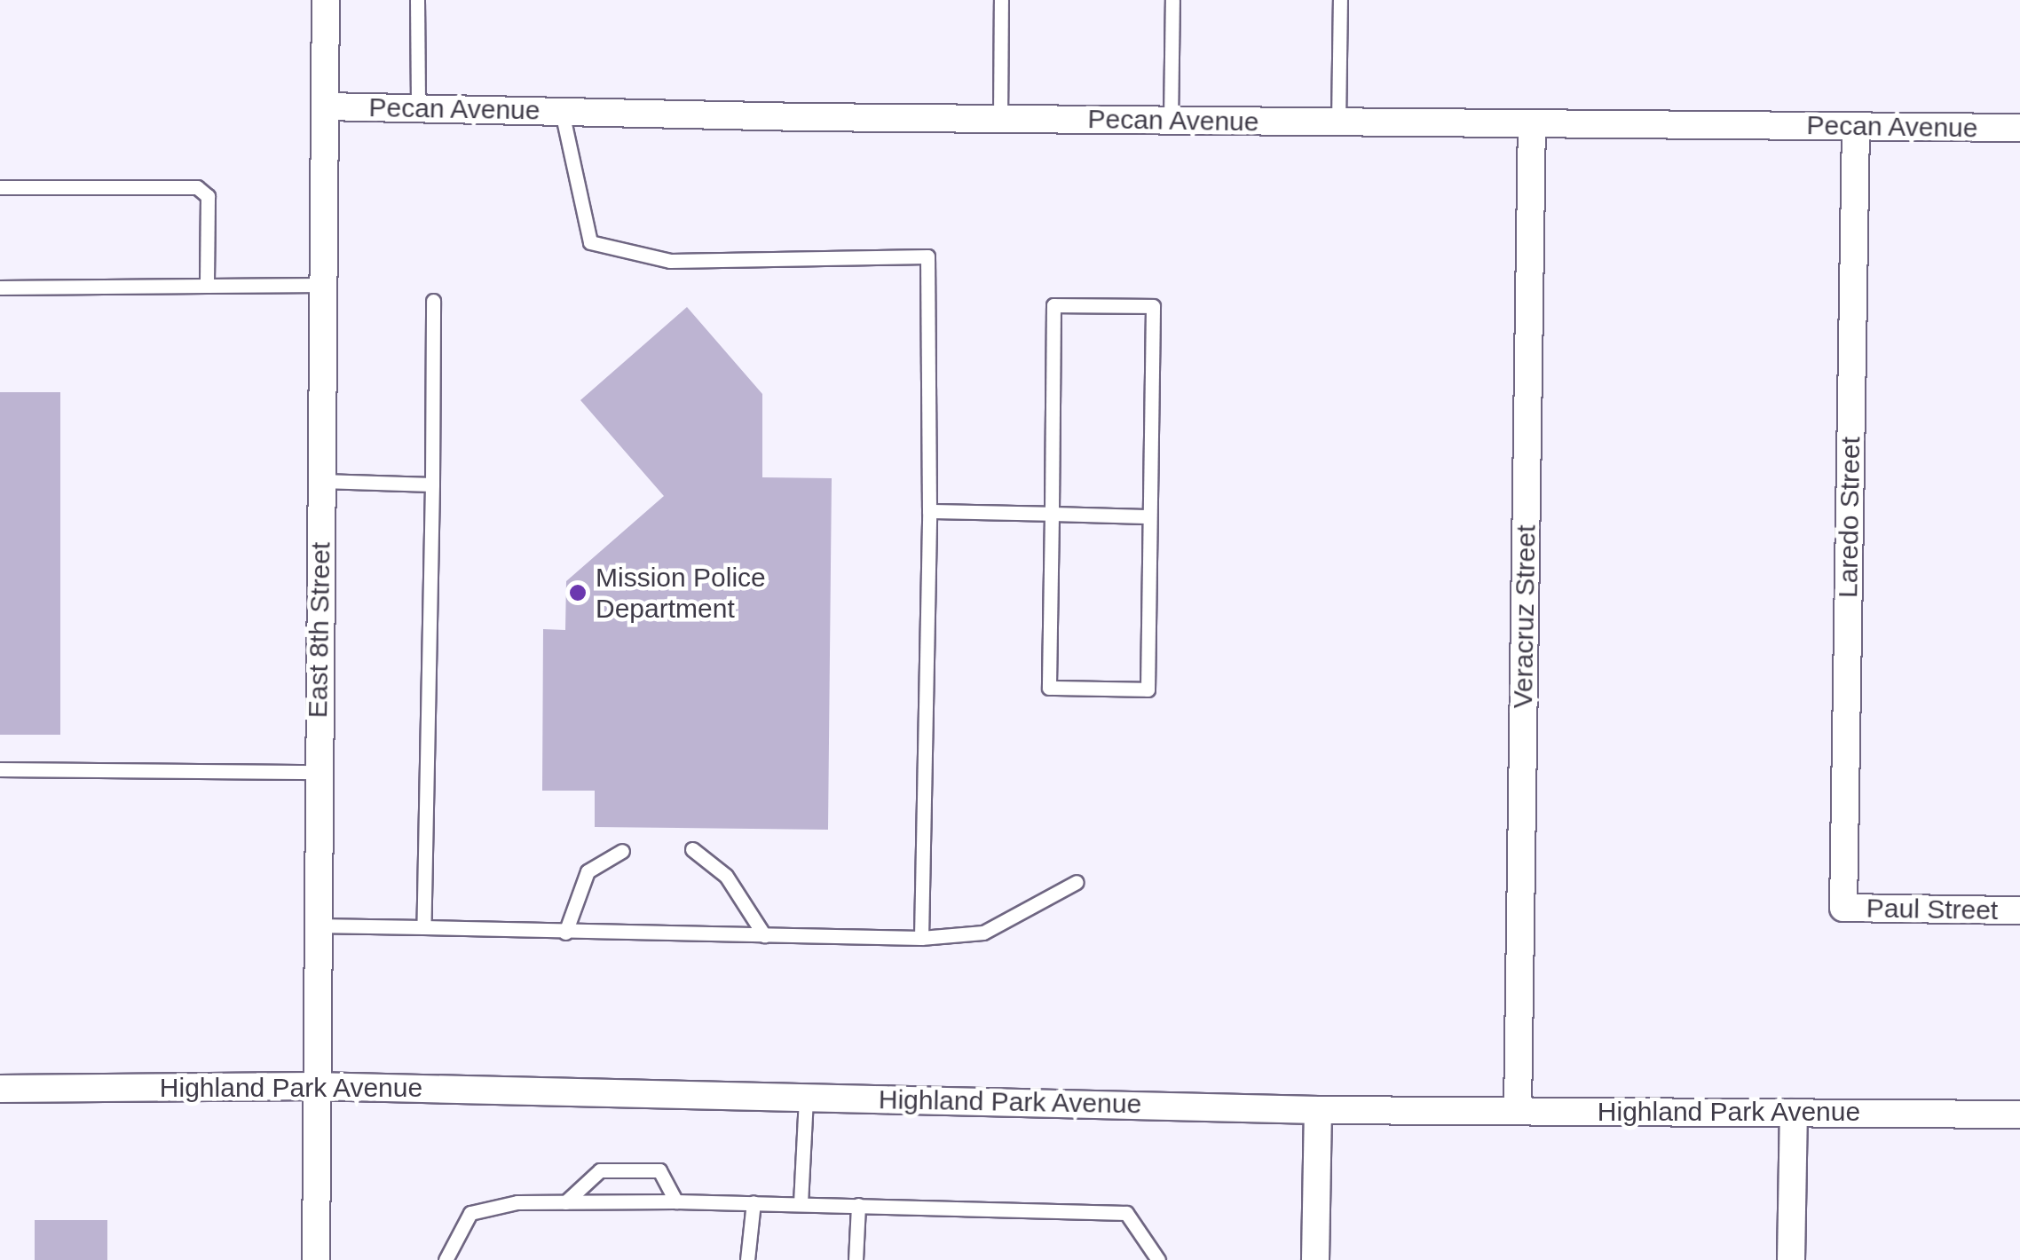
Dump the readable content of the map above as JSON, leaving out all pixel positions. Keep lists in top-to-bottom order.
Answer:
{
  "streets": {
    "street": [
      "Pecan Avenue",
      "Laredo Street",
      "Veracruz Street",
      "East 8th Street",
      "Paul Street",
      "Highland Park Avenue"
    ]
  },
  "crossings": [
    ["Pecan Avenue", "Laredo Street"],
    ["Pecan Avenue", "Veracruz Street"],
    ["Pecan Avenue", "East 8th Street"],
    ["Laredo Street", "Paul Street"],
    ["Veracruz Street", "Highland Park Avenue"],
    ["East 8th Street", "Highland Park Avenue"]
  ],
  "places": ["Mission Police Department"]
}
